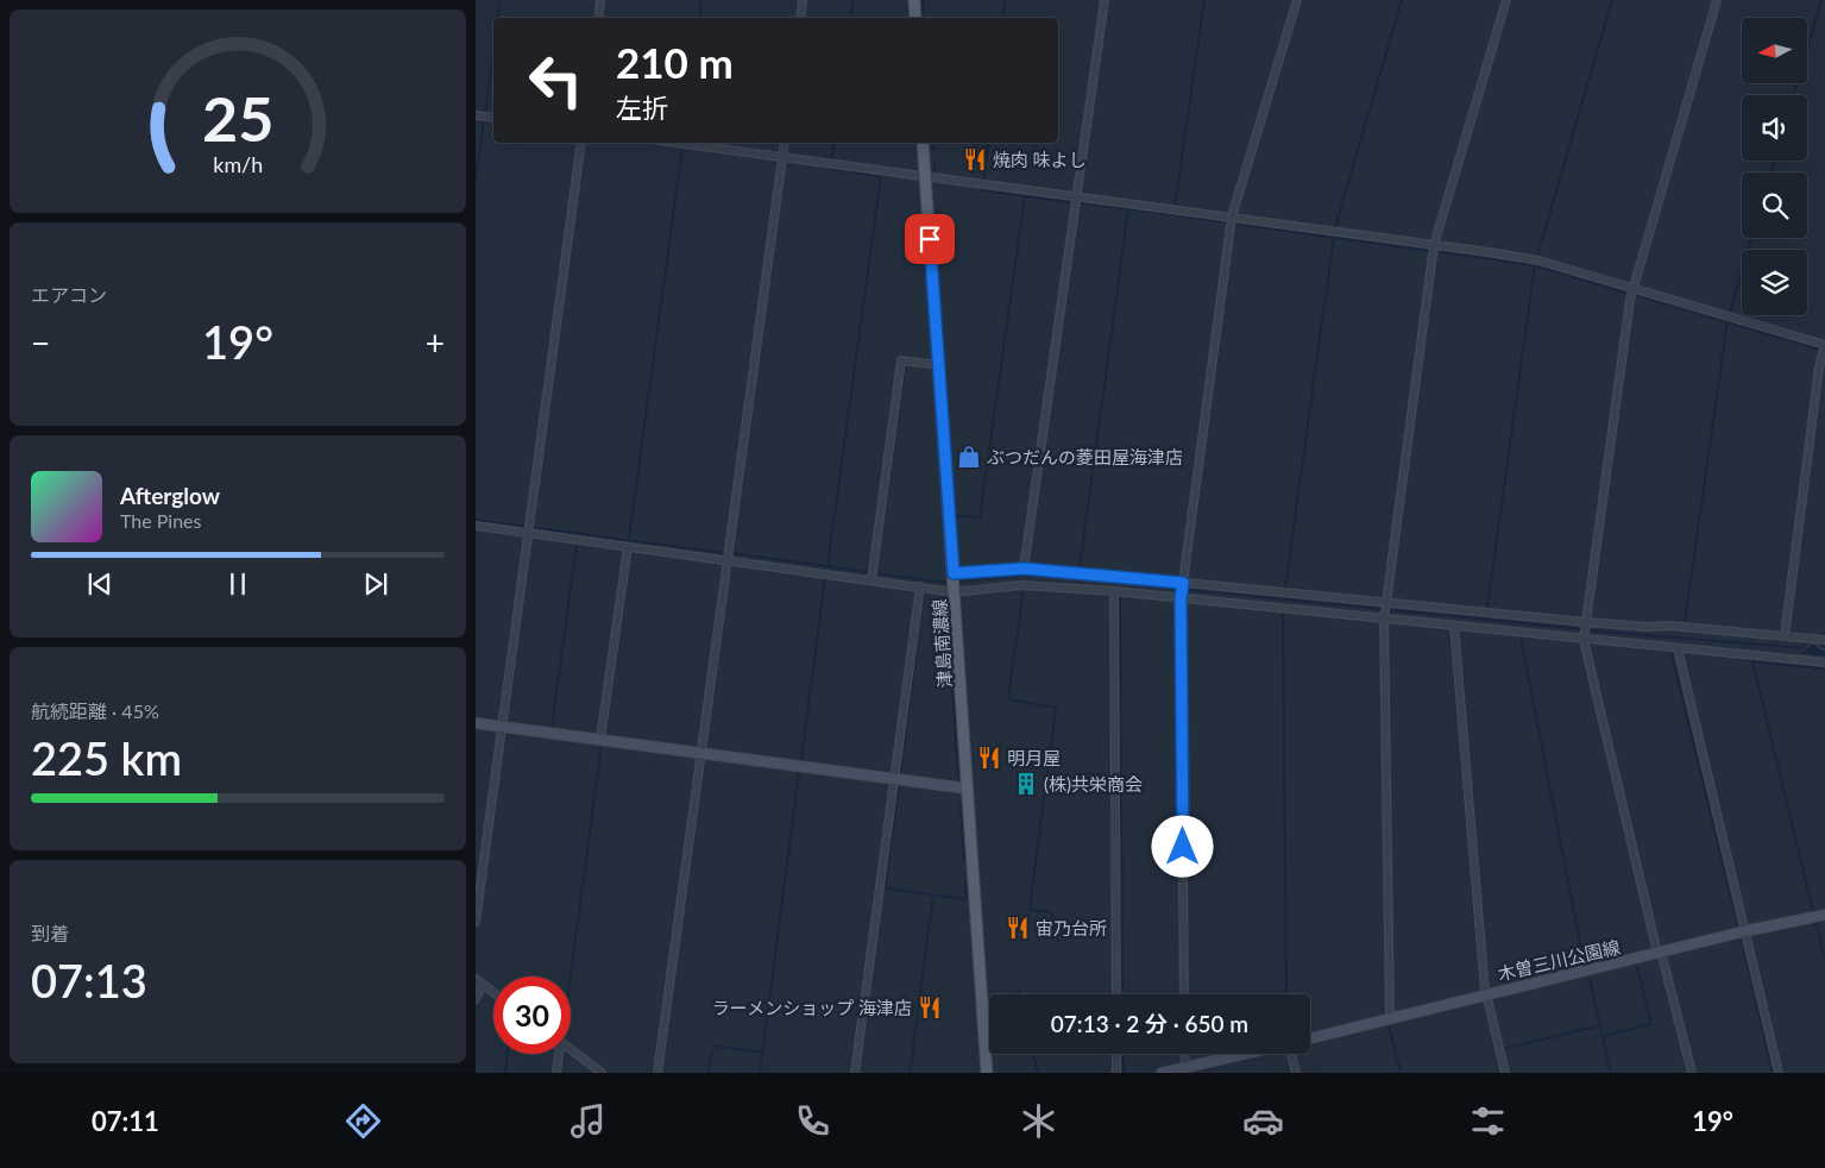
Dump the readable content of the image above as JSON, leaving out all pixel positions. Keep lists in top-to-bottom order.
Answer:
{
  "streets": {
    "main road": ["津島南濃線", "木曽三川公園線"]
  },
  "places": {
    "restaurant": [
      "焼肉 味よし",
      "明月屋",
      "宙乃台所",
      "ラーメンショップ 海津店"
    ],
    "shop": ["ぶつだんの菱田屋海津店"],
    "building": ["(株)共栄商会"]
  },
  "north": "left",
  "page": {
    "turn": ["210 m", "左折"],
    "tile": [
      "エアコン",
      ["航続距離 · 45%", "225 km"],
      ["到着", "07:13"]
    ],
    "heat": ["−", "19°", "+"],
    "song": ["Afterglow", "The Pines"],
    "limit": "30",
    "trip": "07:13 · 2 分 · 650 m",
    "tabs": ["07:11", "19°"],
    "gauge": ["25", "km/h"]
  }
}
